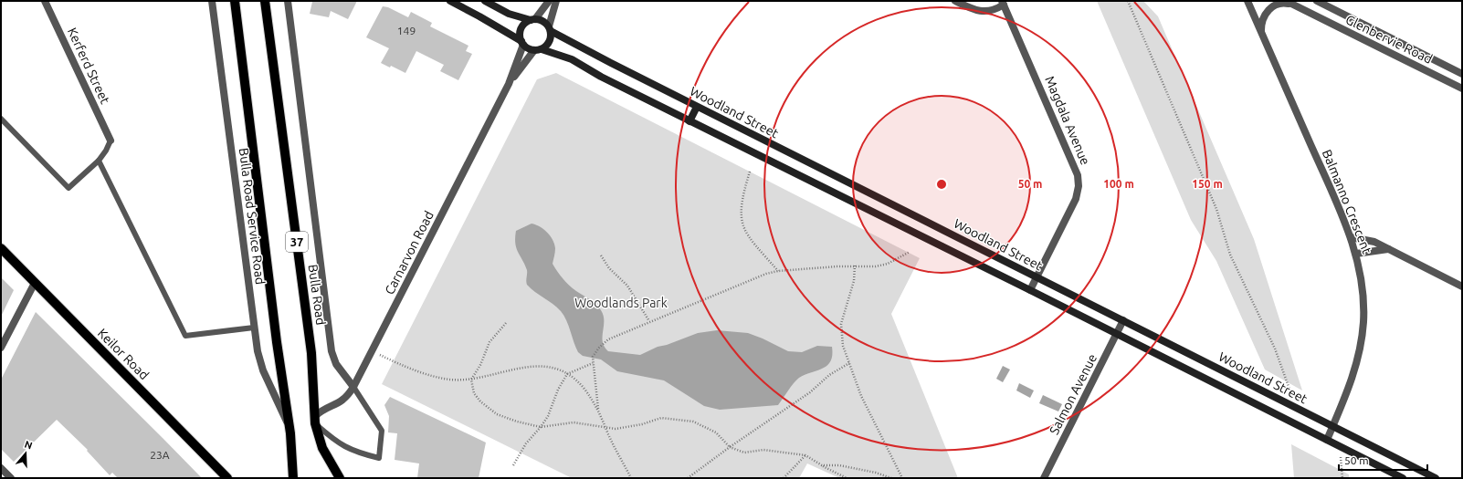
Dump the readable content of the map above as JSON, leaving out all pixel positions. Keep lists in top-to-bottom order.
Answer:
{
  "streets": {
    "main road": [
      "Woodland Street",
      "37",
      "Bulla Road",
      "Keilor Road"
    ],
    "street": [
      "Glenbervie Road",
      "Kerferd Street",
      "Magdala Avenue",
      "Balmanno Crescent",
      "Bulla Road Service Road",
      "Carnarvon Road",
      "Salmon Avenue"
    ]
  },
  "crossings": [
    ["Woodland Street", "Magdala Avenue"],
    ["Woodland Street", "Balmanno Crescent"],
    ["Woodland Street", "Carnarvon Road"],
    ["Woodland Street", "Salmon Avenue"],
    ["Carnarvon Road", "Bulla Road"]
  ],
  "parks": ["Woodlands Park"],
  "house_numbers": ["149", "23A"],
  "scale_bar": "50 m",
  "north": "top",
  "rings": ["50 m", "100 m", "150 m"]
}
